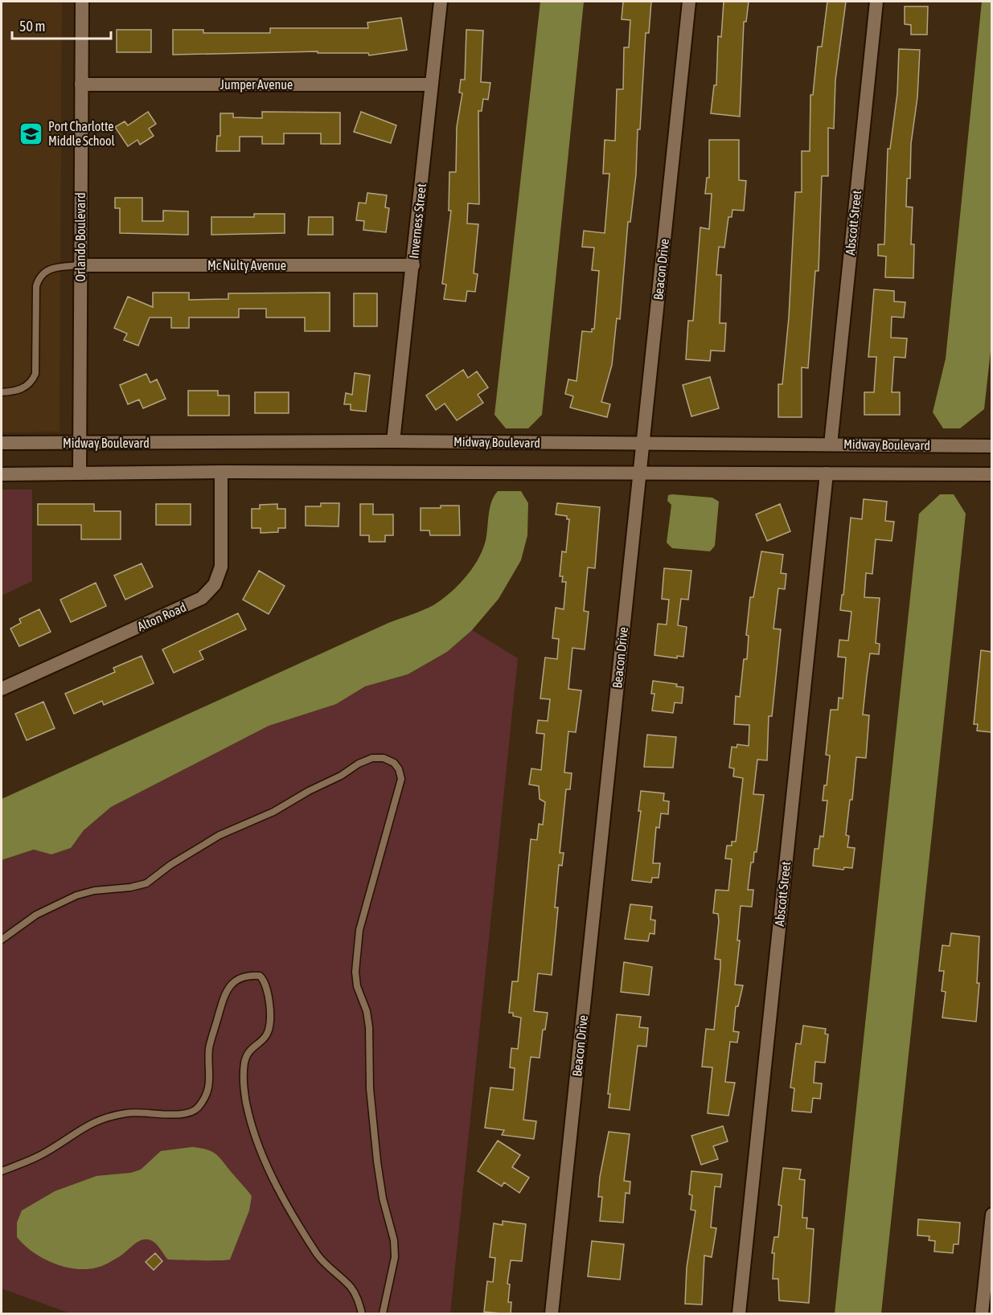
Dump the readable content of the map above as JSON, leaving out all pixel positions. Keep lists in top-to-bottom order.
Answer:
{
  "streets": {
    "street": [
      "Jumper Avenue",
      "Inverness Street",
      "Abscott Street",
      "Orlando Boulevard",
      "Mc Nulty Avenue",
      "Beacon Drive",
      "Midway Boulevard",
      "Alton Road"
    ]
  },
  "crossings": [
    ["Jumper Avenue", "Inverness Street"],
    ["Jumper Avenue", "Orlando Boulevard"],
    ["Inverness Street", "Mc Nulty Avenue"],
    ["Inverness Street", "Midway Boulevard"],
    ["Abscott Street", "Midway Boulevard"],
    ["Orlando Boulevard", "Mc Nulty Avenue"],
    ["Orlando Boulevard", "Midway Boulevard"],
    ["Beacon Drive", "Midway Boulevard"]
  ],
  "places": {
    "school or university": ["Port Charlotte Middle School"]
  },
  "scale_bar": "50 m"
}
